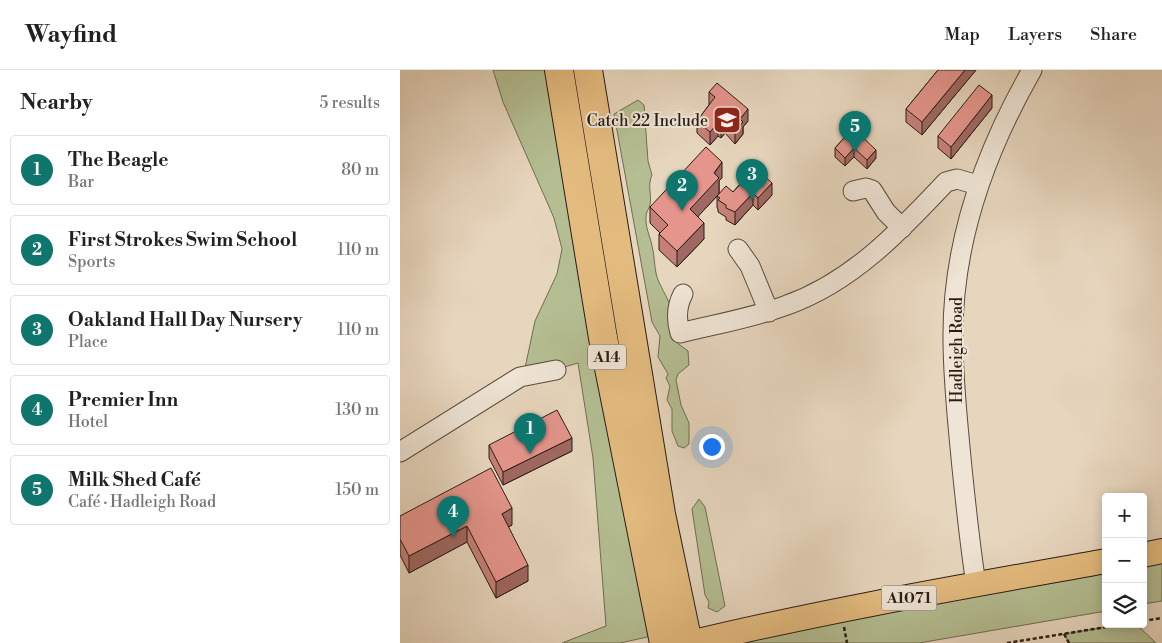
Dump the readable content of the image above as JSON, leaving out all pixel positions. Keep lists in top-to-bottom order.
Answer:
{
  "streets": {
    "highway": ["A14"],
    "main road": ["A1071"],
    "street": ["Hadleigh Road"]
  },
  "crossings": [
    ["Hadleigh Road", "A1071"],
    ["A14", "A1071"]
  ],
  "places": {
    "school or university": ["Catch 22 Include"]
  },
  "page": {
    "header": "Wayfind",
    "nav": ["Map", "Layers", "Share"],
    "heading": ["Nearby", "5 results"],
    "pins": [
      "5",
      "3",
      "2",
      "1",
      "4"
    ],
    "list": [
      {
        "mark": "1",
        "name": "The Beagle",
        "note": "Bar",
        "value": "80 m"
      },
      {
        "mark": "2",
        "name": "First Strokes Swim School",
        "note": "Sports",
        "value": "110 m"
      },
      {
        "mark": "3",
        "name": "Oakland Hall Day Nursery",
        "note": "Place",
        "value": "110 m"
      },
      {
        "mark": "4",
        "name": "Premier Inn",
        "note": "Hotel",
        "value": "130 m"
      },
      {
        "mark": "5",
        "name": "Milk Shed Café",
        "note": "Café · Hadleigh Road",
        "value": "150 m"
      }
    ],
    "map_buttons": ["+", "−"]
  }
}
